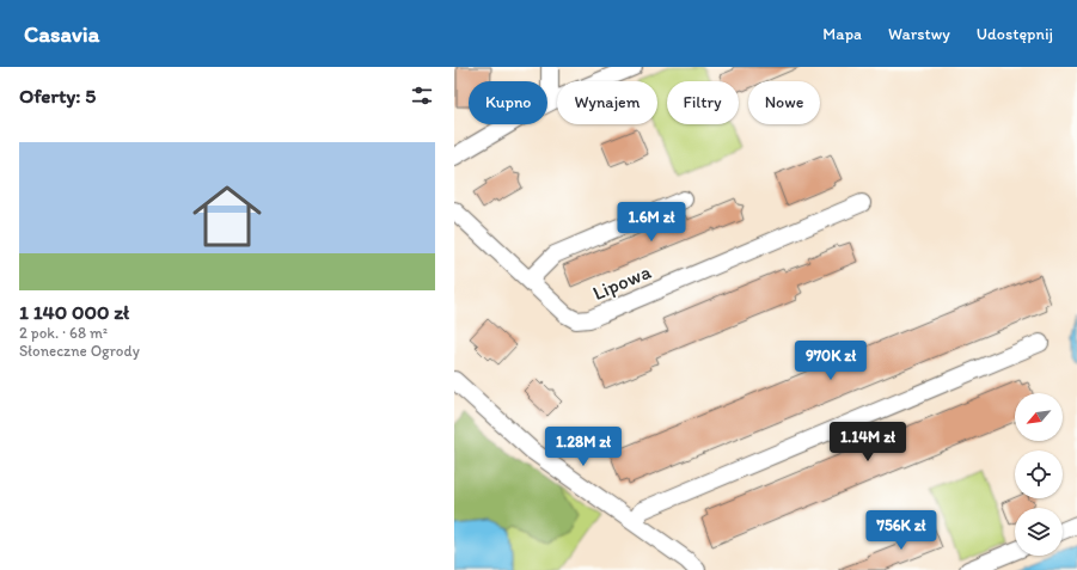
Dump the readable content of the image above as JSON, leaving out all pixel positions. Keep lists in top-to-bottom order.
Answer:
{
  "streets": {
    "street": ["Lipowa"]
  },
  "north": "bottom left",
  "page": {
    "header": "Casavia",
    "nav": ["Mapa", "Warstwy", "Udostępnij"],
    "heading": "Oferty: 5",
    "chip": [
      "Kupno",
      "Wynajem",
      "Filtry",
      "Nowe"
    ],
    "list": [
      {
        "name": "1 140 000 zł",
        "note": "2 pok. · 68 m² · Słoneczne Ogrody"
      }
    ],
    "price": [
      "1.6M zł",
      "970K zł",
      "1.14M zł",
      "1.28M zł",
      "756K zł"
    ]
  }
}
